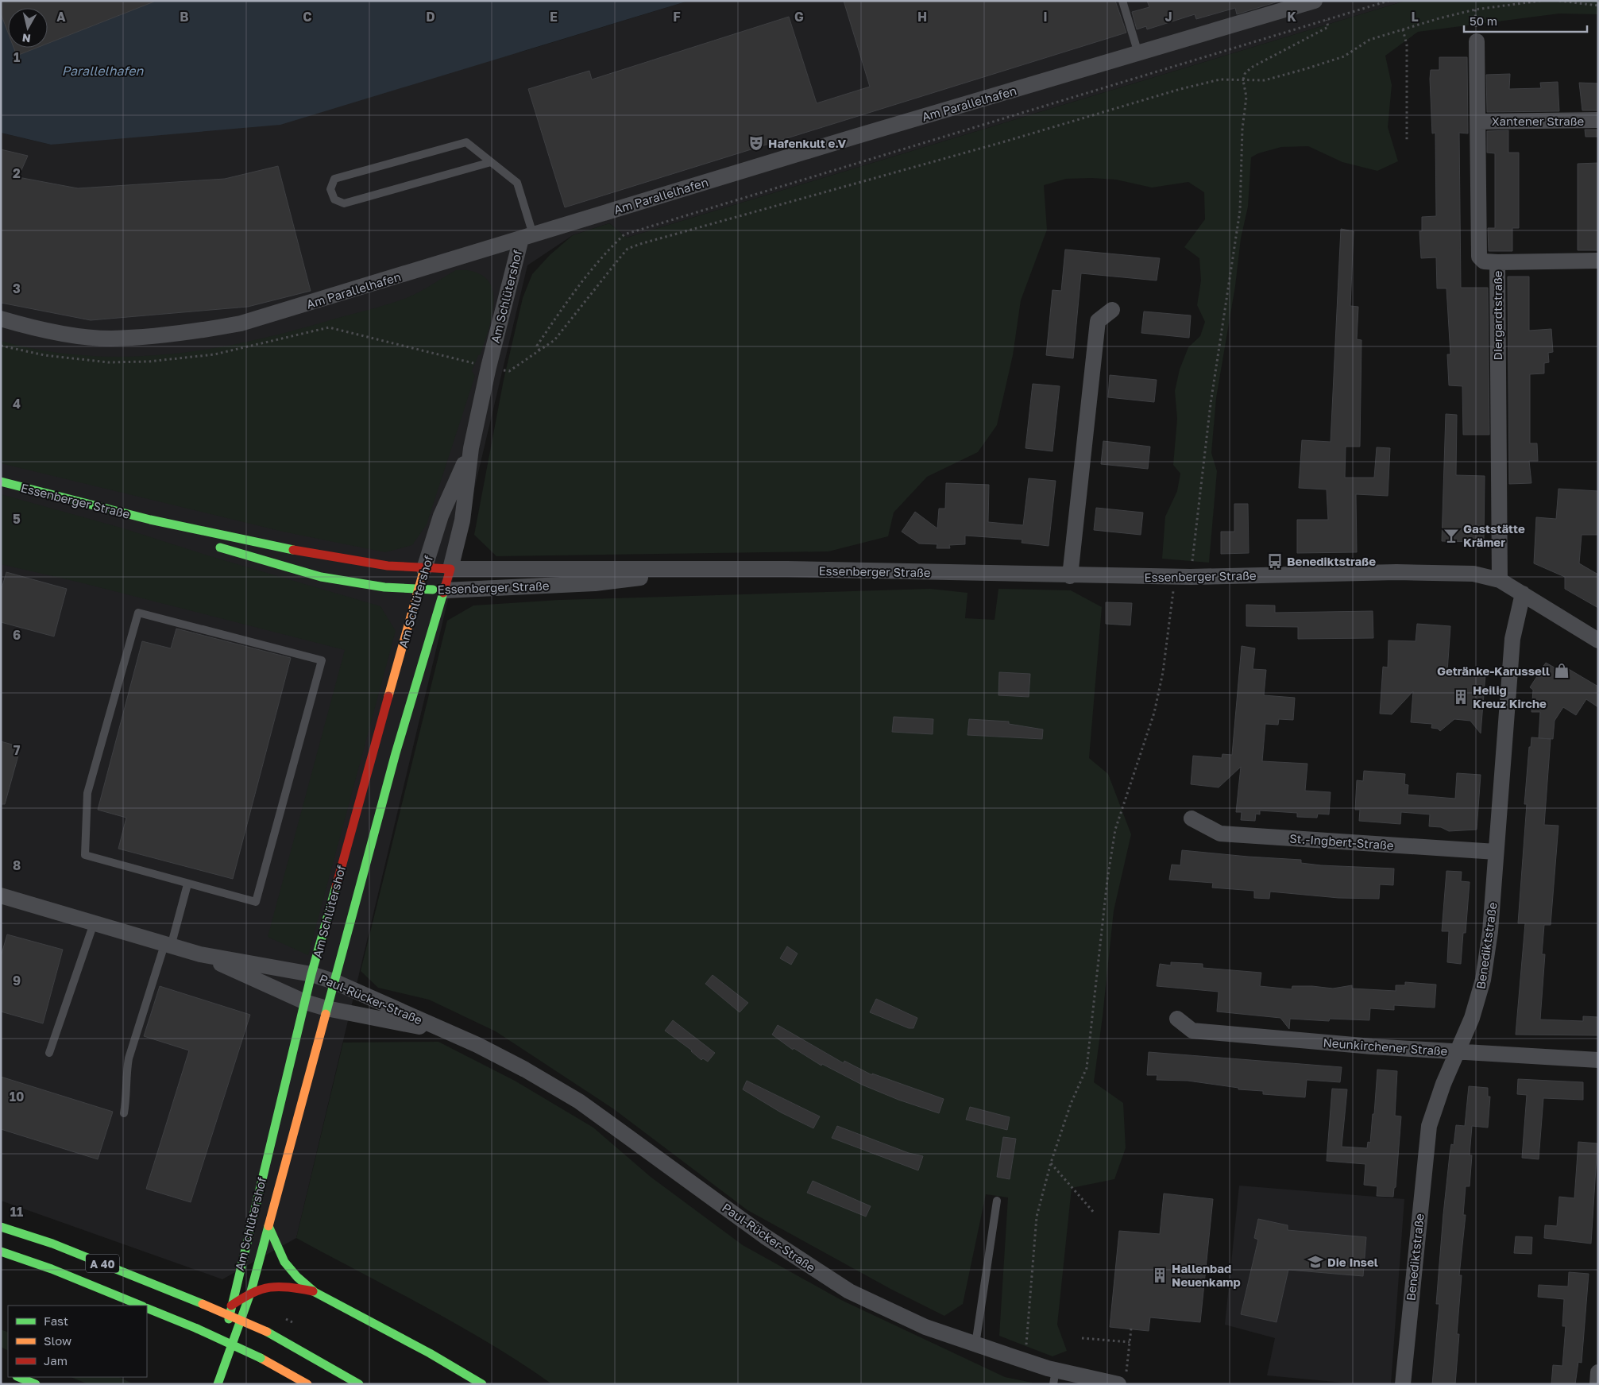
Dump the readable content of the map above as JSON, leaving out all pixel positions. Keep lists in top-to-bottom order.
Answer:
{
  "streets": {
    "main road": ["Am Schlütershof", "Essenberger Straße", "A 40"],
    "street": [
      "Am Parallelhafen",
      "Xantener Straße",
      "Diergardtstraße",
      "St.-Ingbert-Straße",
      "Benediktstraße",
      "Paul-Rücker-Straße",
      "Neunkirchener Straße"
    ]
  },
  "crossings": [
    ["Am Parallelhafen", "Am Schlütershof"],
    ["Xantener Straße", "Diergardtstraße"],
    ["Am Schlütershof", "Essenberger Straße"],
    ["Am Schlütershof", "Paul-Rücker-Straße"],
    ["Diergardtstraße", "Essenberger Straße"],
    ["Essenberger Straße", "Benediktstraße"],
    ["St.-Ingbert-Straße", "Benediktstraße"],
    ["Benediktstraße", "Neunkirchener Straße"]
  ],
  "water": ["Parallelhafen"],
  "places": {
    "theatre": ["Hafenkult e.V"],
    "bar": ["Gaststätte Krämer"],
    "bus stop": ["Benediktstraße"],
    "shop": ["Getränke-Karussell"],
    "building": ["Heilig Kreuz Kirche", "Hallenbad Neuenkamp"],
    "school or university": ["Die Insel"]
  },
  "legend": ["Fast", "Slow", "Jam"],
  "scale_bar": "50 m",
  "north": "bottom",
  "grid": {
    "columns": [
      "A",
      "B",
      "C",
      "D",
      "E",
      "F",
      "G",
      "H",
      "I",
      "J",
      "K",
      "L"
    ],
    "rows": [
      "1",
      "2",
      "3",
      "4",
      "5",
      "6",
      "7",
      "8",
      "9",
      "10",
      "11"
    ]
  }
}
